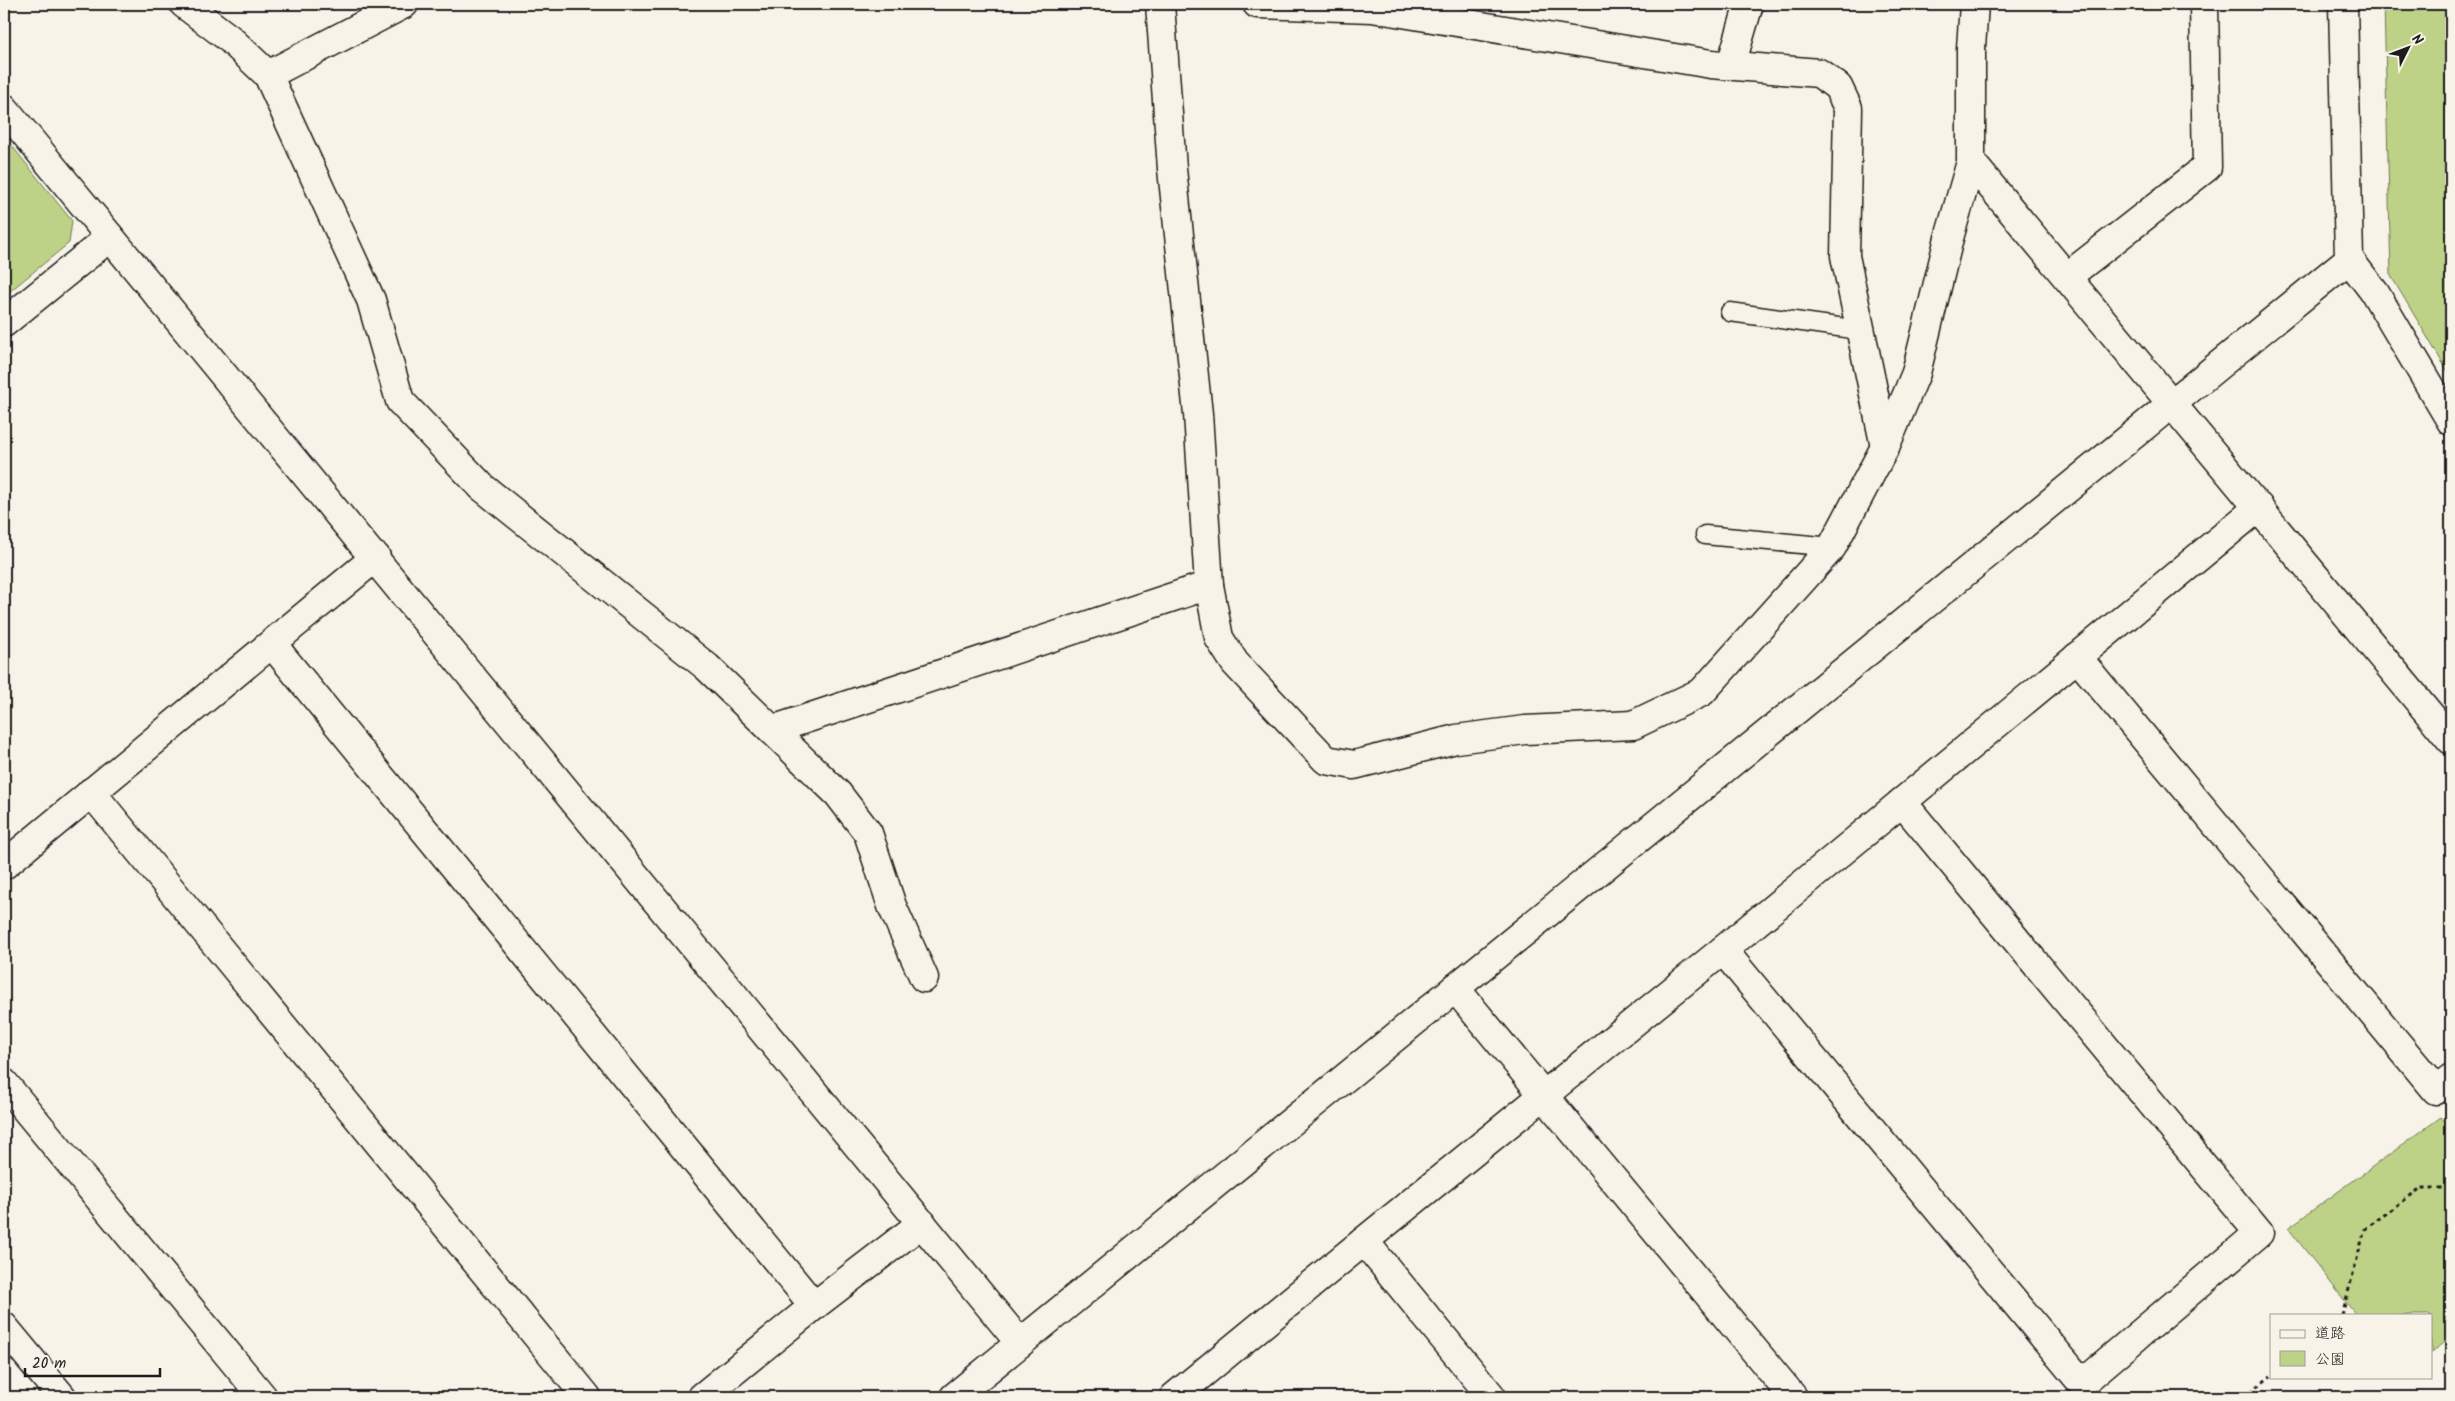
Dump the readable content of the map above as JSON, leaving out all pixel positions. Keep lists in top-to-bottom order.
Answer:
{
  "legend": ["道路", "公園"],
  "scale_bar": "20 m",
  "north": "top right"
}
